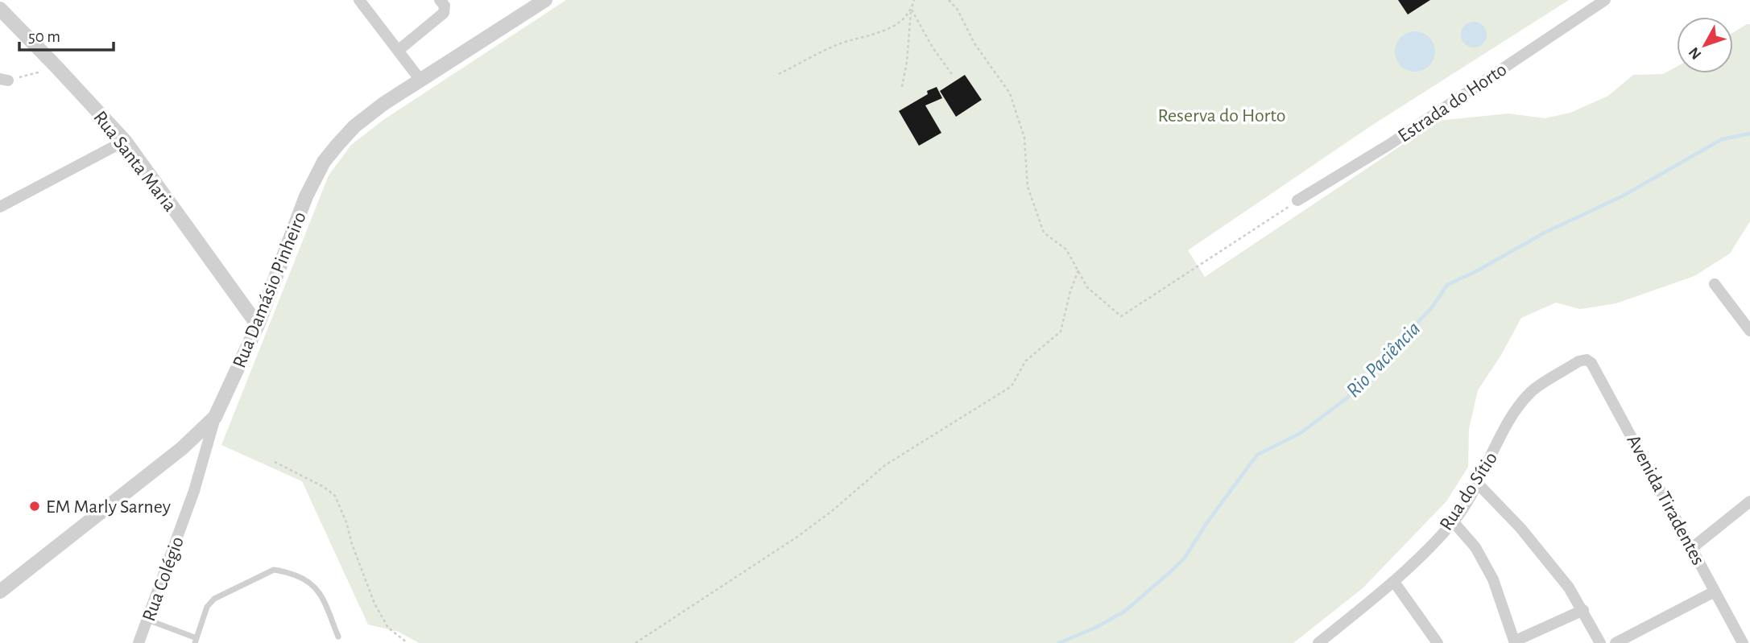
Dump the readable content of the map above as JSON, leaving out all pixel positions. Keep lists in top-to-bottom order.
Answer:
{
  "streets": {
    "street": [
      "Estrada do Horto",
      "Rua Santa Maria",
      "Rua Damásio Pinheiro",
      "Rua do Sítio",
      "Avenida Tiradentes",
      "Rua Colégio"
    ]
  },
  "crossings": [
    ["Rua Santa Maria", "Rua Damásio Pinheiro"],
    ["Rua Damásio Pinheiro", "Rua Colégio"],
    ["Rua do Sítio", "Avenida Tiradentes"]
  ],
  "water": ["Rio Paciência"],
  "parks": ["Reserva do Horto"],
  "places": ["EM Marly Sarney"],
  "scale_bar": "50 m",
  "north": "bottom left"
}
